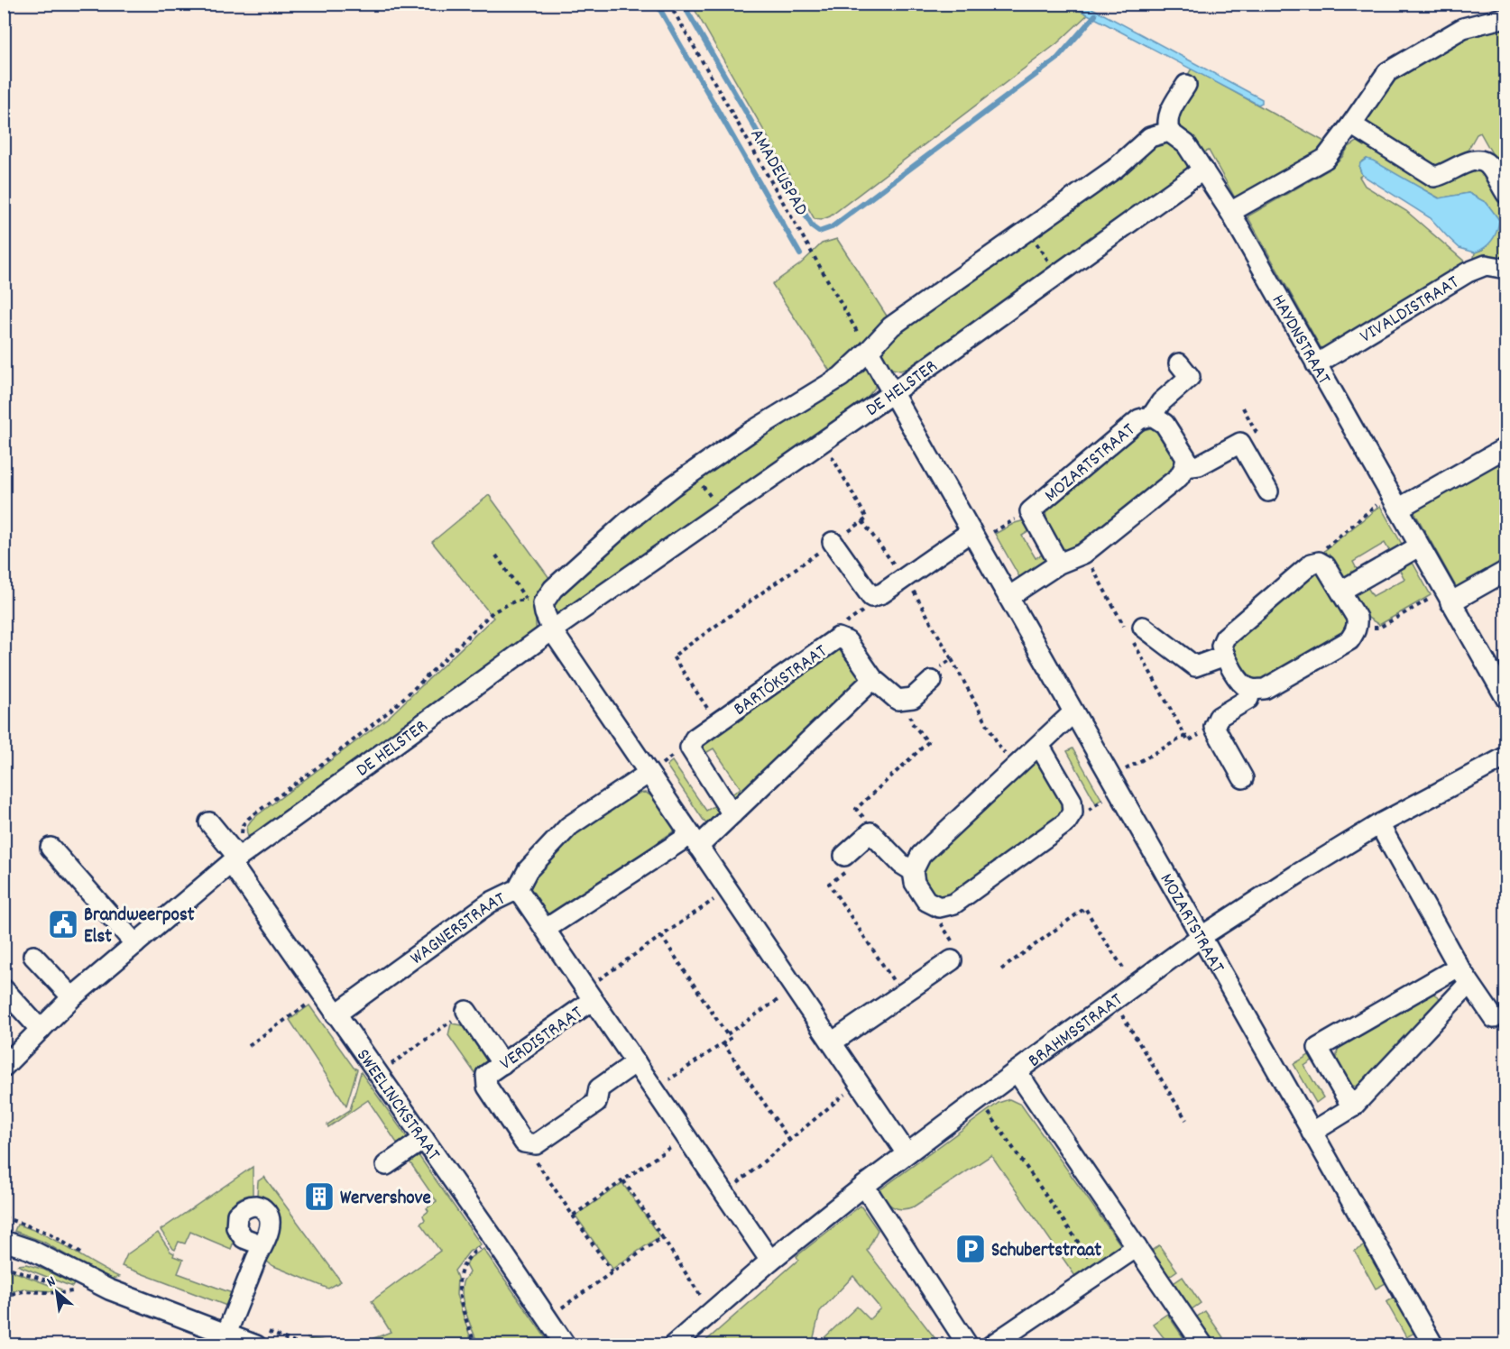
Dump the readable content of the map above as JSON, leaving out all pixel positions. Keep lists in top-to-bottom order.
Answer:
{
  "streets": {
    "street": [
      "VIVALDISTRAAT",
      "HAYDNSTRAAT",
      "DE HELSTER",
      "MOZARTSTRAAT",
      "BARTÓKSTRAAT",
      "WAGNERSTRAAT",
      "BRAHMSSTRAAT",
      "VERDISTRAAT",
      "SWEELINCKSTRAAT"
    ],
    "path": ["AMADEUSPAD"]
  },
  "crossings": [
    ["AMADEUSPAD", "MOZARTSTRAAT"],
    ["VIVALDISTRAAT", "HAYDNSTRAAT"],
    ["HAYDNSTRAAT", "DE HELSTER"],
    ["DE HELSTER", "MOZARTSTRAAT"],
    ["DE HELSTER", "SWEELINCKSTRAAT"],
    ["MOZARTSTRAAT", "BRAHMSSTRAAT"],
    ["WAGNERSTRAAT", "VERDISTRAAT"],
    ["WAGNERSTRAAT", "SWEELINCKSTRAAT"],
    ["BRAHMSSTRAAT", "VERDISTRAAT"]
  ],
  "places": {
    "public building": ["Brandweerpost Elst"],
    "building": ["Wervershove"],
    "parking": ["Schubertstraat"]
  },
  "north": "top left"
}
